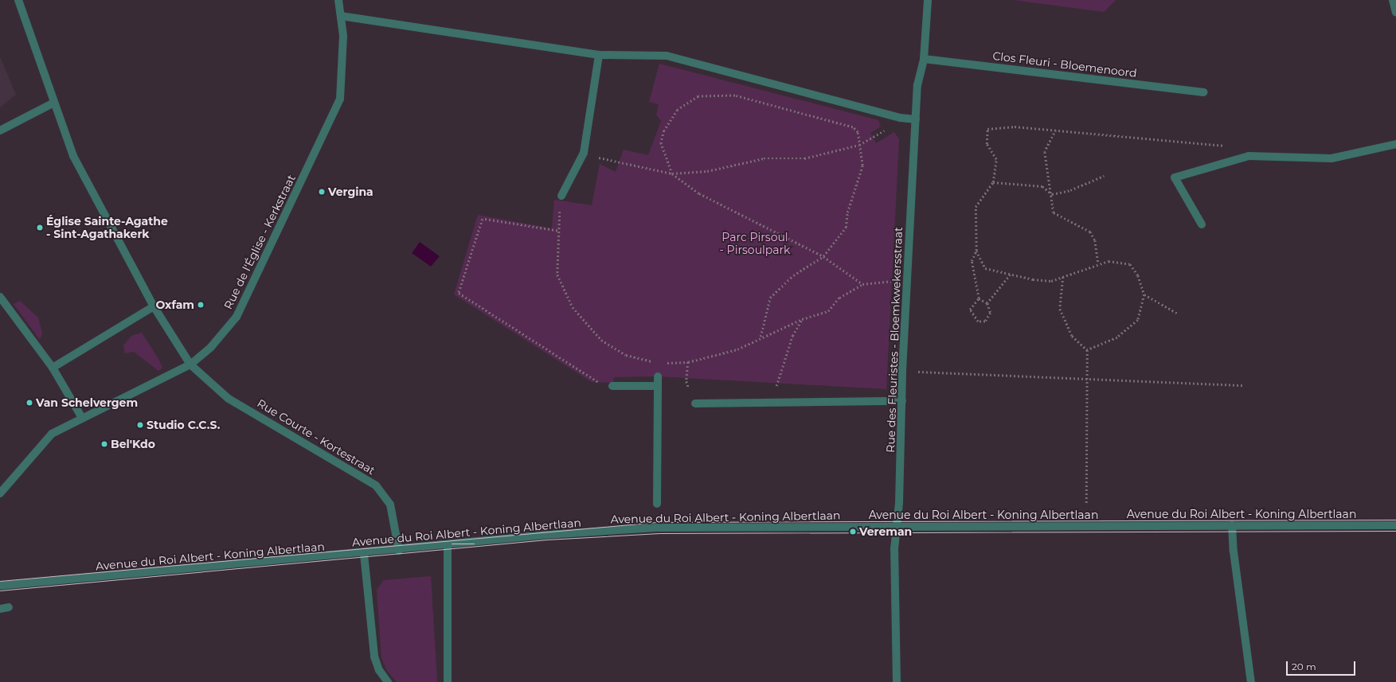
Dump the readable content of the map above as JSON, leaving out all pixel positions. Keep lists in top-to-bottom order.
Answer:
{
  "streets": {
    "street": [
      "Clos Fleuri - Bloemenoord",
      "Rue de l'Église - Kerkstraat",
      "Rue des Fleuristes - Bloemkwekersstraat",
      "Rue Courte - Kortestraat",
      "Avenue du Roi Albert - Koning Albertlaan"
    ]
  },
  "crossings": [
    ["Clos Fleuri - Bloemenoord", "Rue des Fleuristes - Bloemkwekersstraat"],
    ["Rue de l'Église - Kerkstraat", "Rue Courte - Kortestraat"],
    ["Rue des Fleuristes - Bloemkwekersstraat", "Avenue du Roi Albert - Koning Albertlaan"],
    ["Rue Courte - Kortestraat", "Avenue du Roi Albert - Koning Albertlaan"]
  ],
  "parks": ["Parc Pirsoul - Pirsoulpark"],
  "places": [
    "Vergina",
    "Église Sainte-Agathe - Sint-Agathakerk",
    "Oxfam",
    "Van Schelvergem",
    "Studio C.C.S.",
    "Bel'Kdo",
    "Vereman"
  ],
  "scale_bar": "20 m"
}
